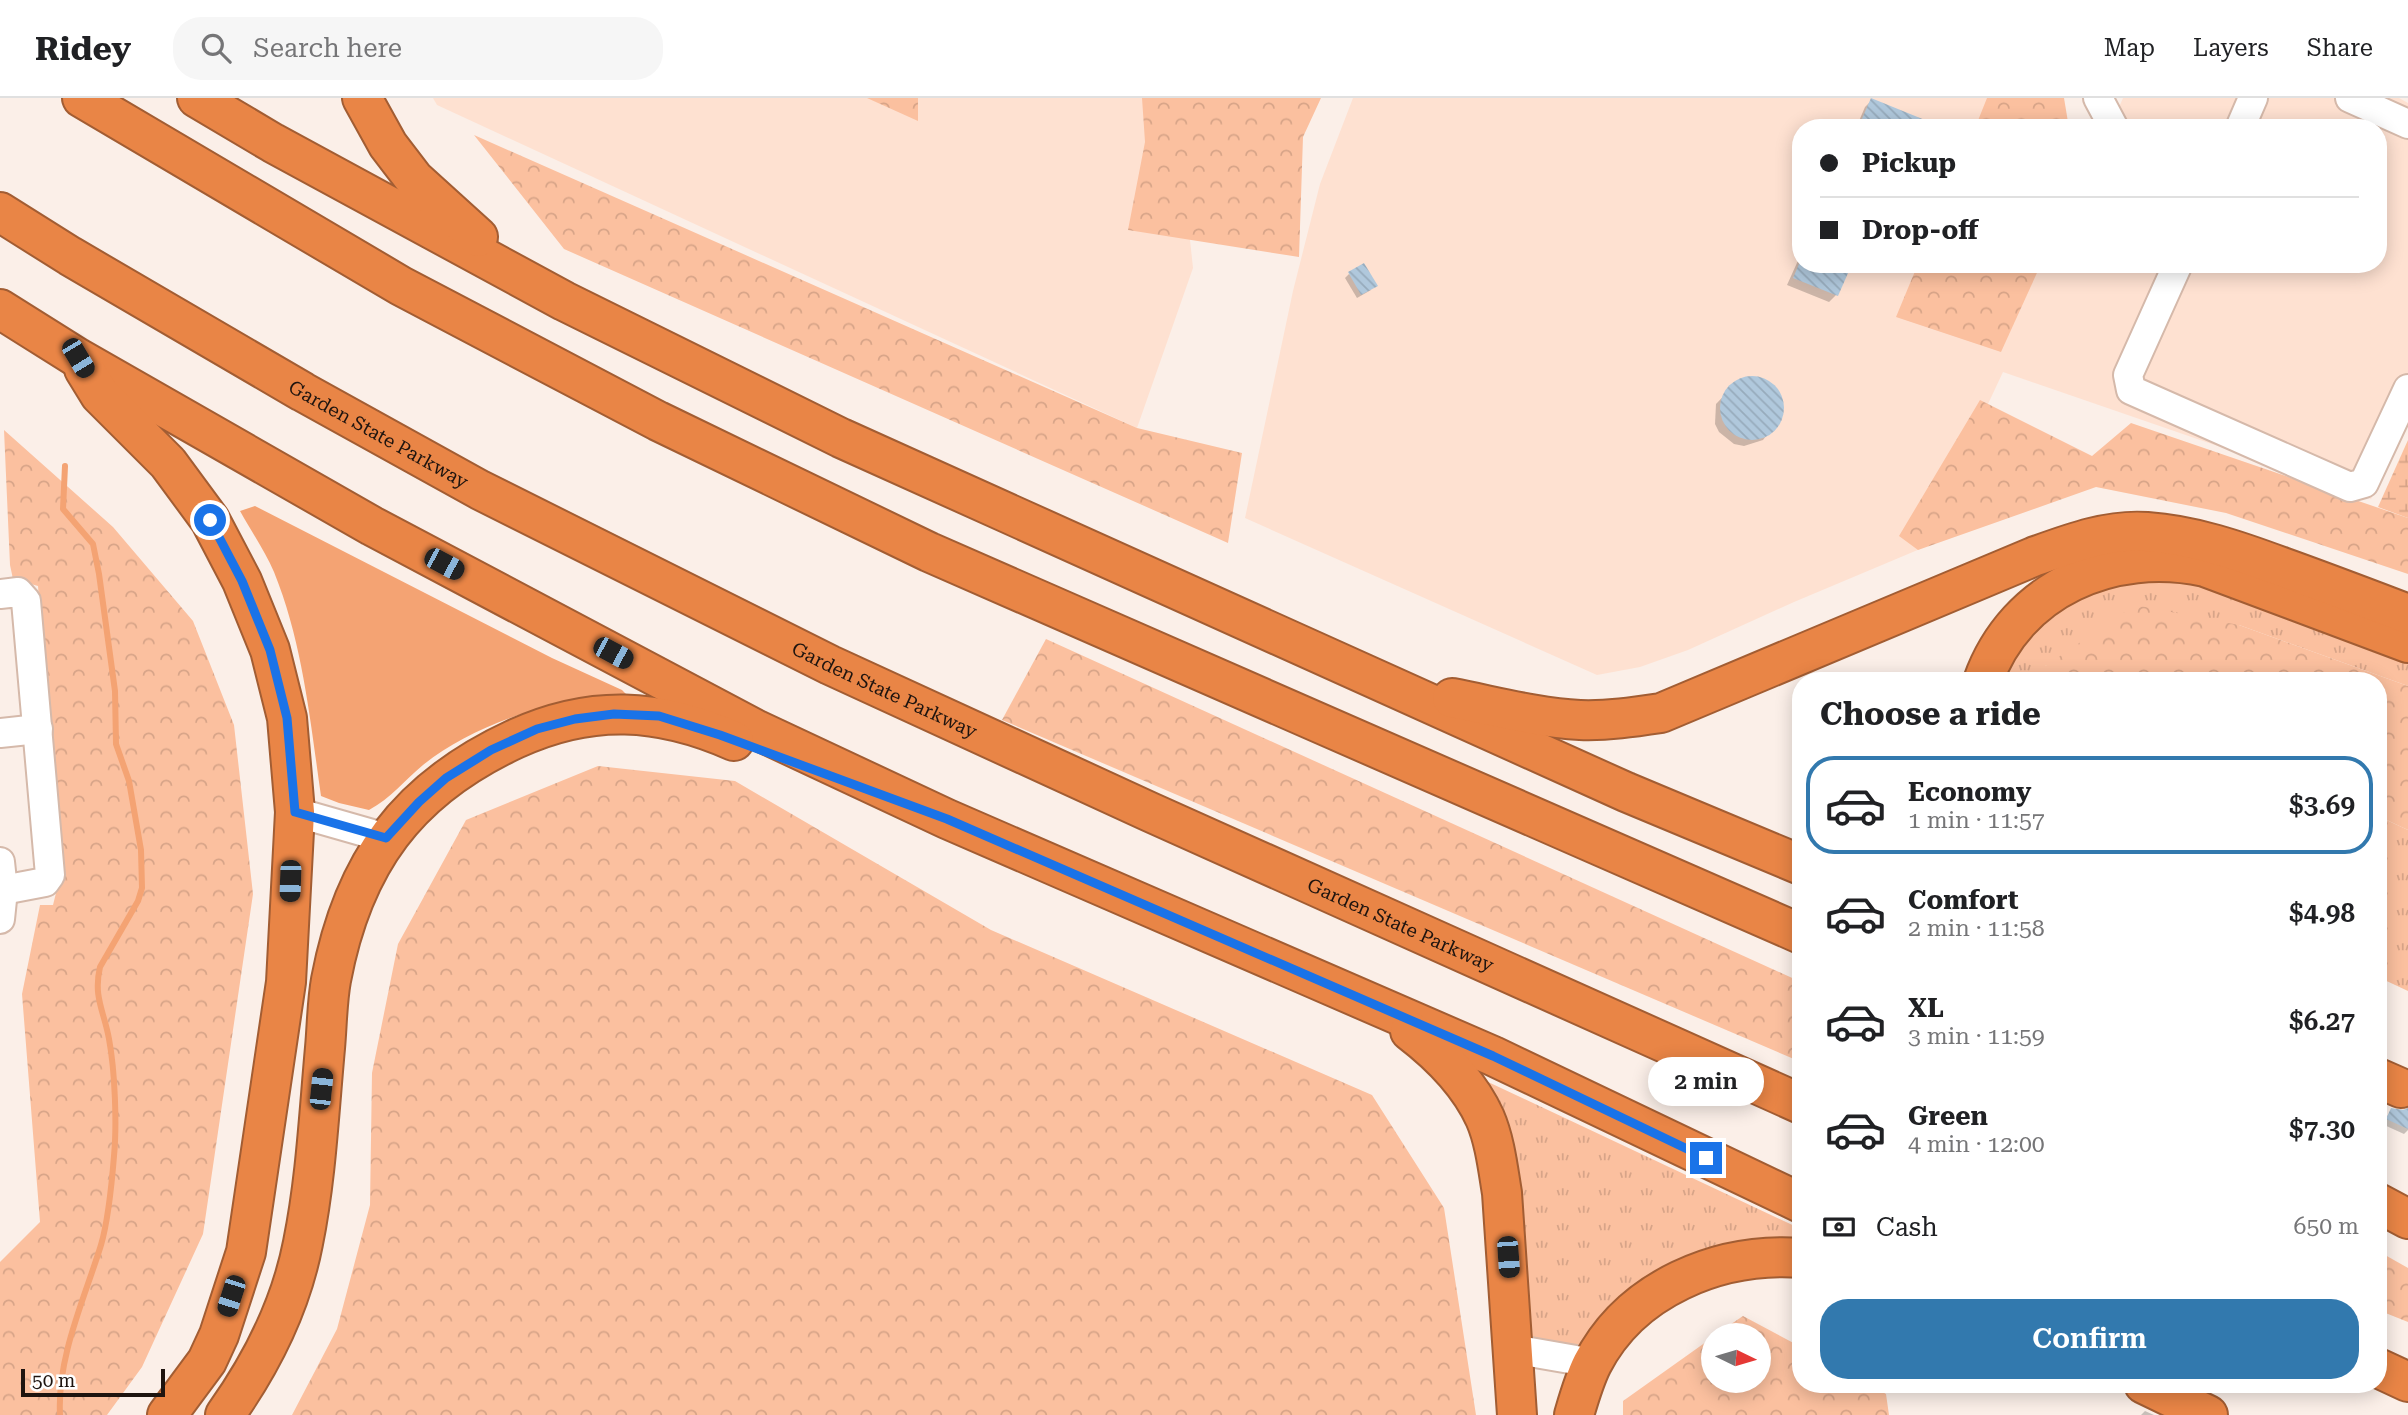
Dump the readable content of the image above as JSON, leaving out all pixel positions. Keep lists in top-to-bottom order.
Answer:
{
  "streets": {
    "highway": ["Garden State Parkway"]
  },
  "scale_bar": "50 m",
  "north": "right",
  "page": {
    "header": "Ridey",
    "search": "Search here",
    "nav": ["Map", "Layers", "Share"],
    "banner": ["Pickup", "Drop-off"],
    "heading": "Choose a ride",
    "list": [
      {
        "name": "Economy",
        "note": "1 min · 11:57",
        "value": "$3.69"
      },
      {
        "name": "Comfort",
        "note": "2 min · 11:58",
        "value": "$4.98"
      },
      {
        "name": "XL",
        "note": "3 min · 11:59",
        "value": "$6.27"
      },
      {
        "name": "Green",
        "note": "4 min · 12:00",
        "value": "$7.30"
      }
    ],
    "bubble": "2 min",
    "pay": ["Cash", "650 m"],
    "buttons": "Confirm",
    "scale": "50 m"
  }
}
